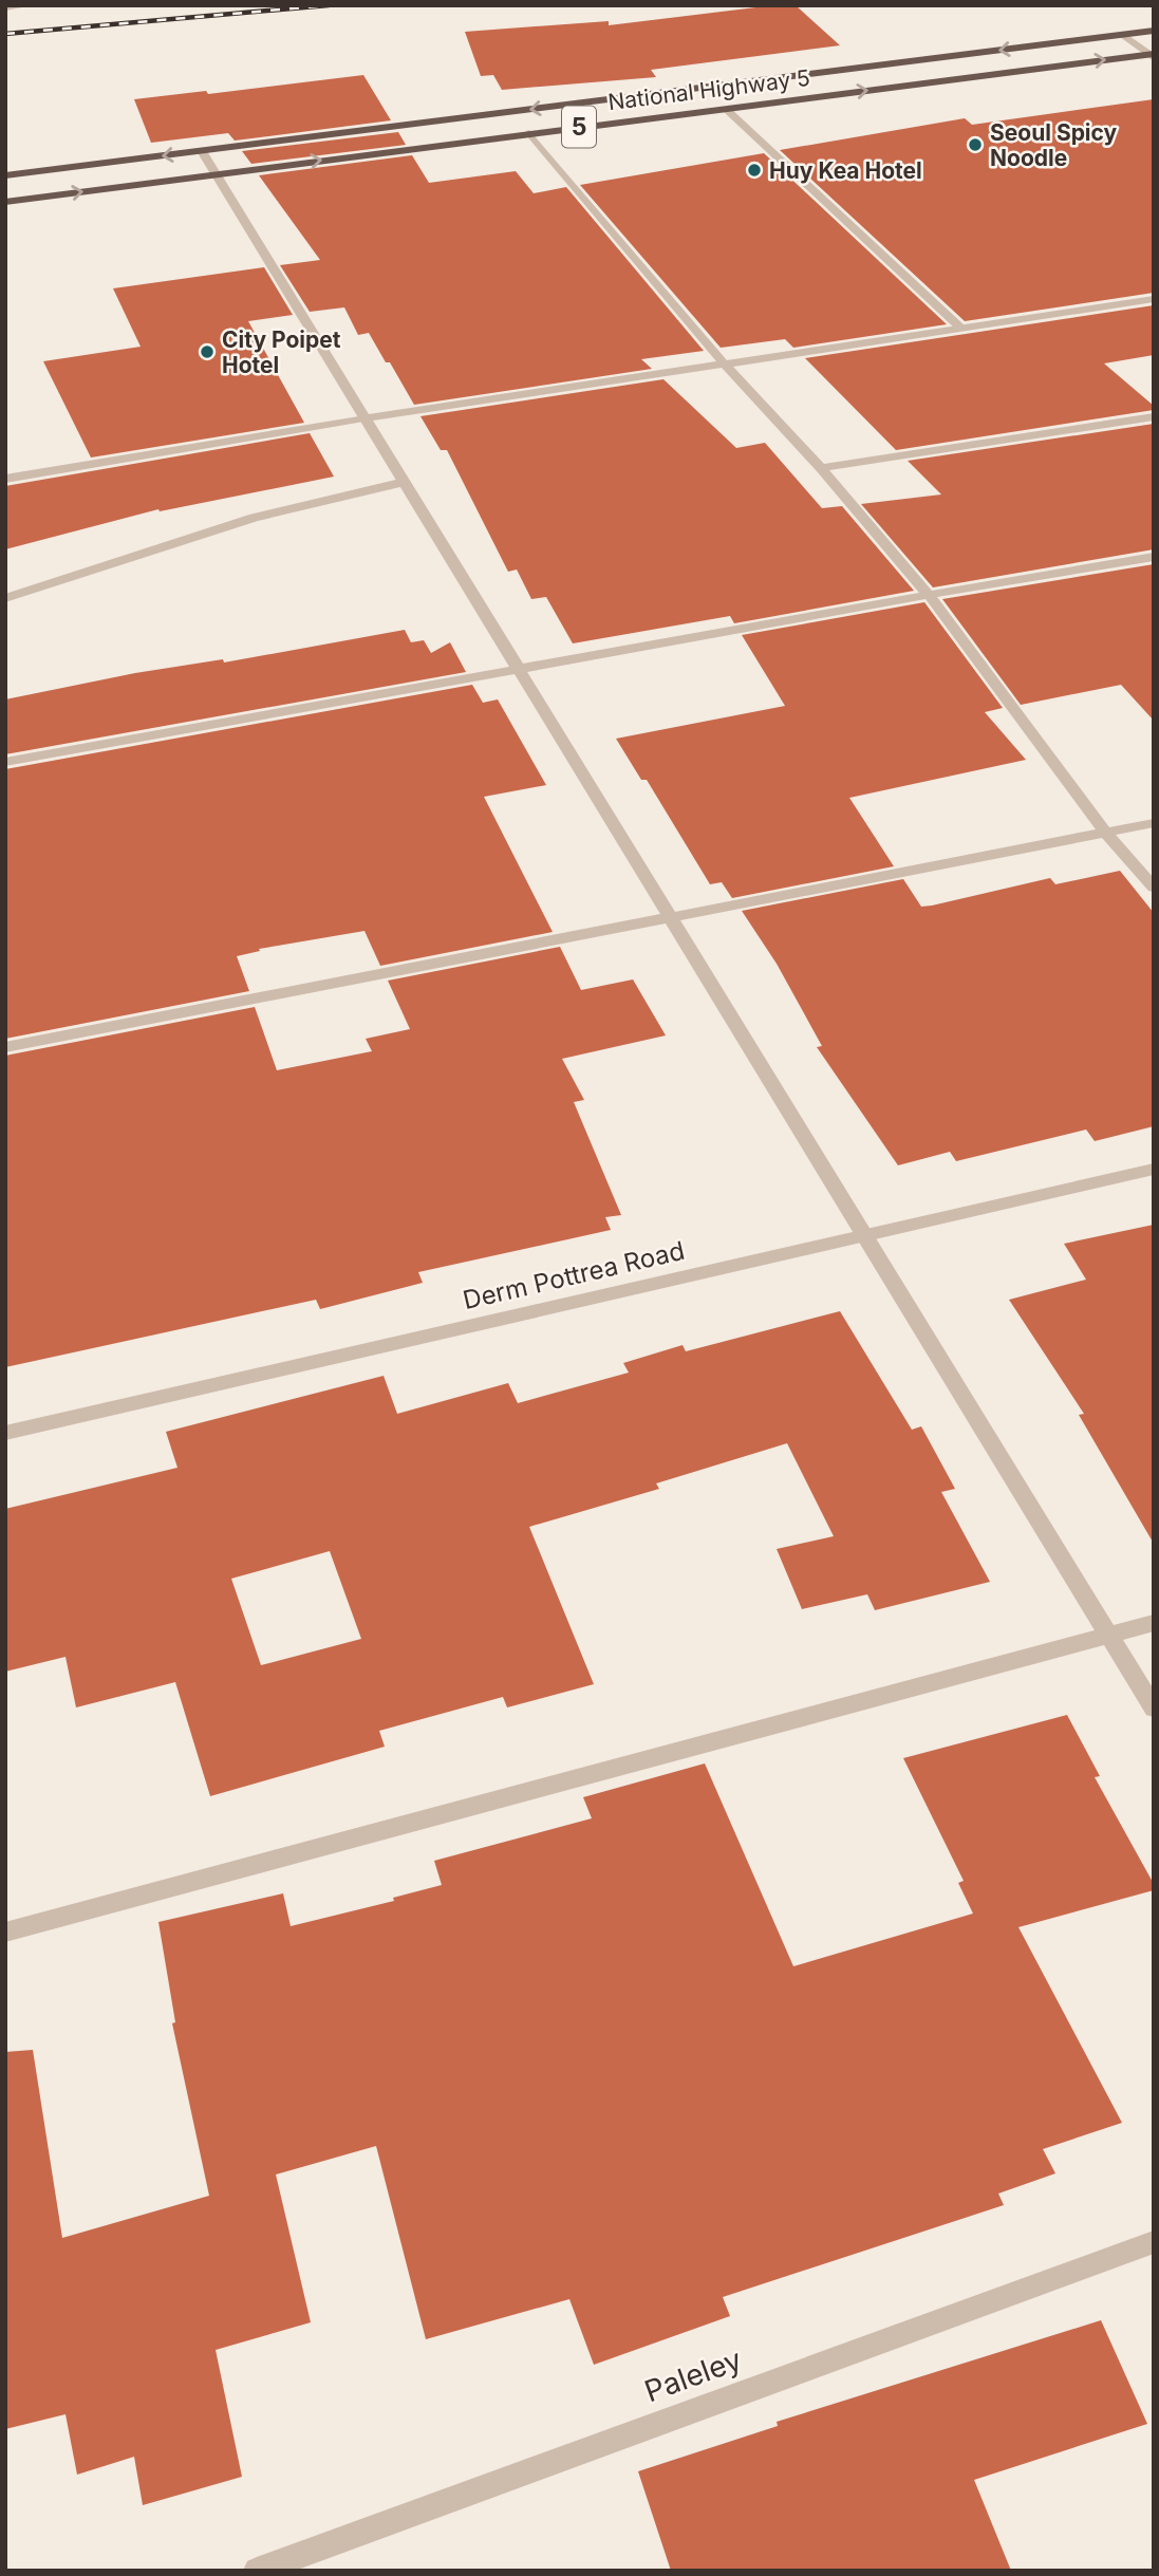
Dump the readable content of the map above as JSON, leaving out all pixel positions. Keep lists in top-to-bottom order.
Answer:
{
  "streets": {
    "highway": ["National Highway 5", "5"],
    "street": ["Derm Pottrea Road", "Paleley"]
  },
  "places": ["Seoul Spicy Noodle", "Huy Kea Hotel", "City Poipet Hotel"]
}
